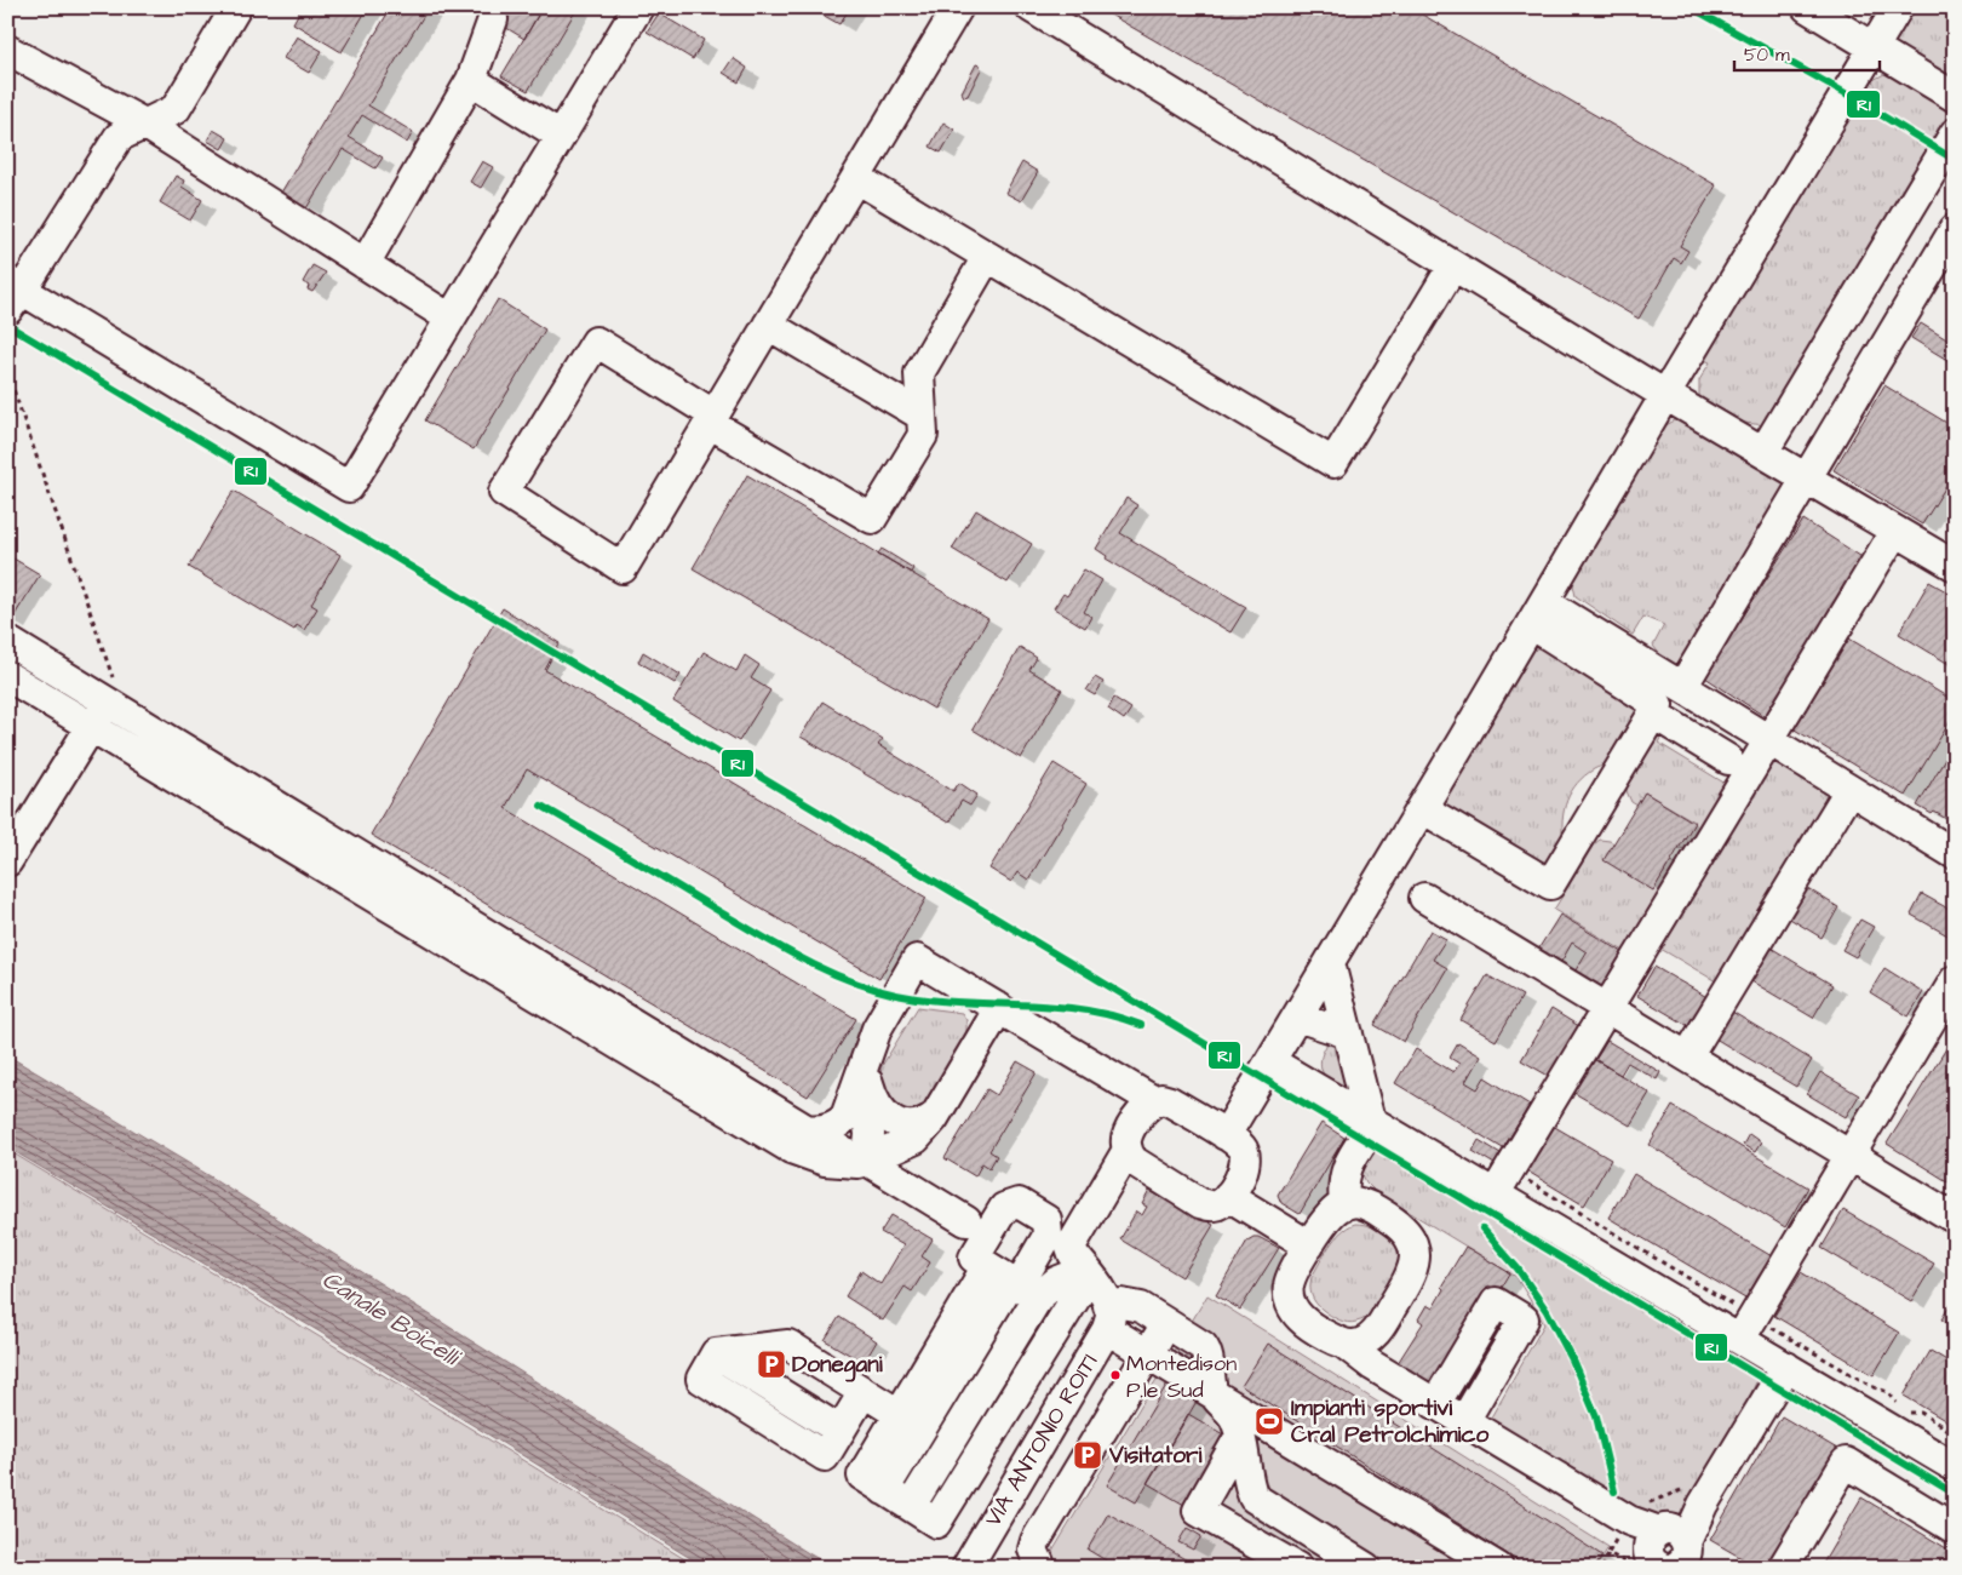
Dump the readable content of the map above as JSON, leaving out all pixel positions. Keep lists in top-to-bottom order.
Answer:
{
  "streets": {
    "street": ["VIA ANTONIO ROITI"]
  },
  "water": ["Canale Boicelli"],
  "places": {
    "parking": ["Donegani", "Visitatori"],
    "other": ["Montedison P.le Sud"],
    "sports": ["Impianti sportivi Cral Petrolchimico"]
  },
  "lines": ["transit line R1"],
  "scale_bar": "50 m"
}
